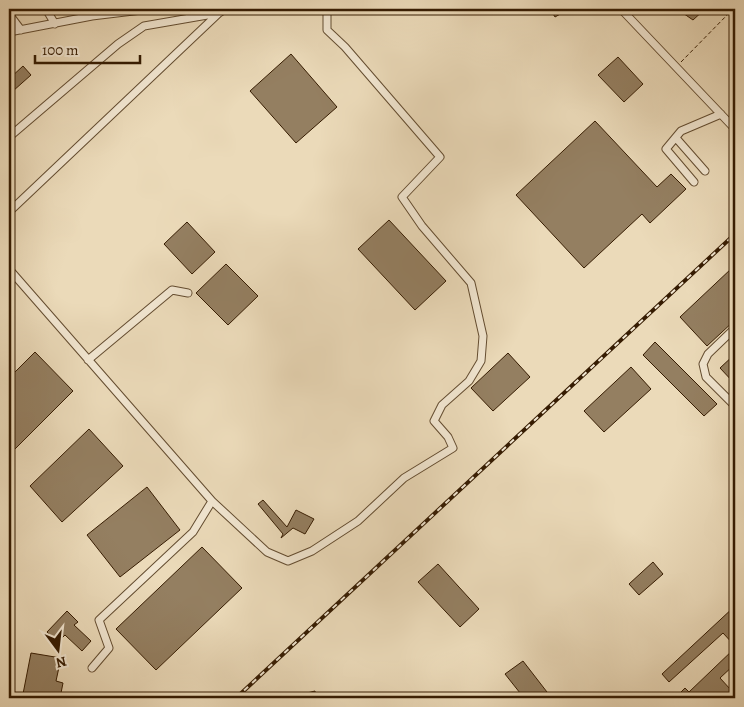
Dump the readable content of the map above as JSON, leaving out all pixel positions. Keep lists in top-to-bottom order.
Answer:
{
  "scale_bar": "100 m",
  "north": "bottom"
}
